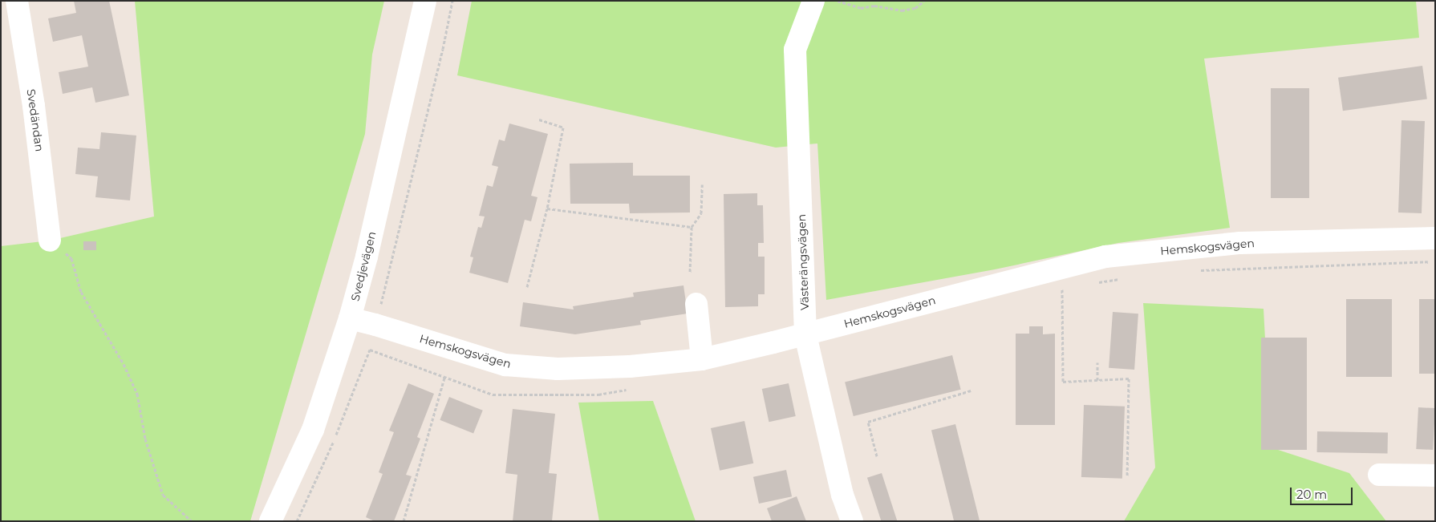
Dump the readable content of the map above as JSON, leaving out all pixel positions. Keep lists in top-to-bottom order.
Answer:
{
  "streets": {
    "street": [
      "Svedändan",
      "Hemskogsvägen",
      "Västerängsvägen",
      "Svedjevägen"
    ]
  },
  "crossings": [
    ["Hemskogsvägen", "Västerängsvägen"],
    ["Hemskogsvägen", "Svedjevägen"]
  ],
  "scale_bar": "20 m"
}
